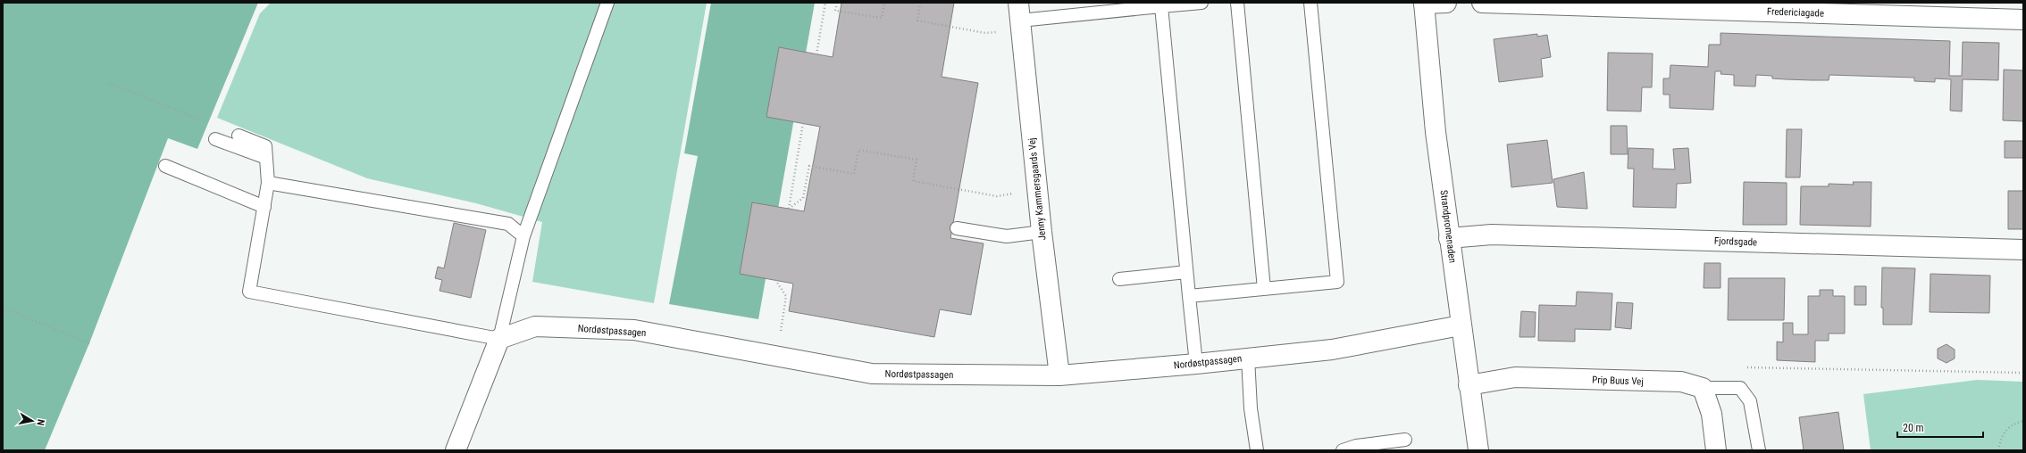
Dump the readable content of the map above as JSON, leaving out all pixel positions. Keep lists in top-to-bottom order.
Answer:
{
  "streets": {
    "street": [
      "Fredericiagade",
      "Jenny Kammersgaards Vej",
      "Strandpromenaden",
      "Fjordsgade",
      "Nordøstpassagen",
      "Prip Buus Vej"
    ]
  },
  "crossings": [
    ["Jenny Kammersgaards Vej", "Nordøstpassagen"],
    ["Strandpromenaden", "Fjordsgade"],
    ["Strandpromenaden", "Nordøstpassagen"],
    ["Strandpromenaden", "Prip Buus Vej"]
  ],
  "scale_bar": "20 m",
  "north": "right"
}
